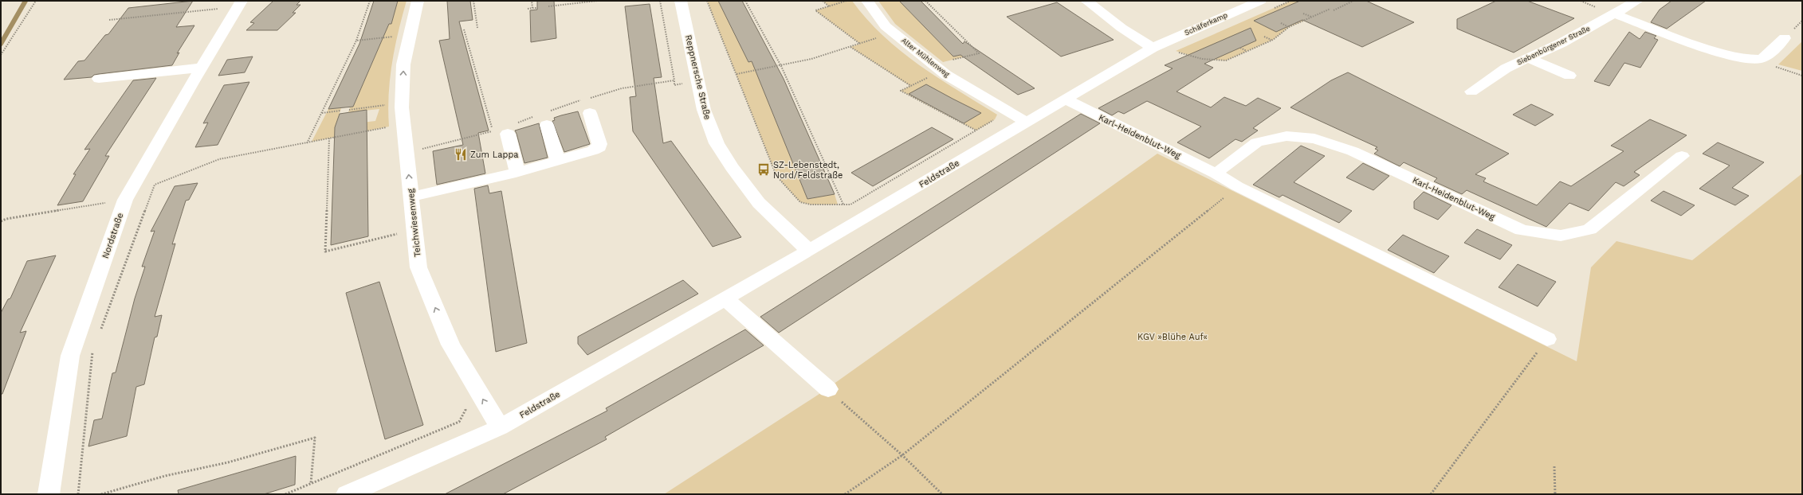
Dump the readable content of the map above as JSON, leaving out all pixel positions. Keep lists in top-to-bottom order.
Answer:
{
  "streets": {
    "street": [
      "Schäferkamp",
      "Siebenbürgener Straße",
      "Alter Mühlenweg",
      "Reppnersche Straße",
      "Karl-Heidenblut-Weg",
      "Feldstraße",
      "Teichwiesenweg",
      "Nordstraße"
    ]
  },
  "crossings": [
    ["Schäferkamp", "Feldstraße"],
    ["Alter Mühlenweg", "Feldstraße"],
    ["Reppnersche Straße", "Feldstraße"],
    ["Karl-Heidenblut-Weg", "Feldstraße"],
    ["Feldstraße", "Teichwiesenweg"]
  ],
  "one_way": ["Teichwiesenweg"],
  "parks": ["KGV »Blühe Auf«"],
  "places": {
    "restaurant": ["Zum Lappa"],
    "bus stop": ["SZ-Lebenstedt, Nord/Feldstraße"]
  }
}
